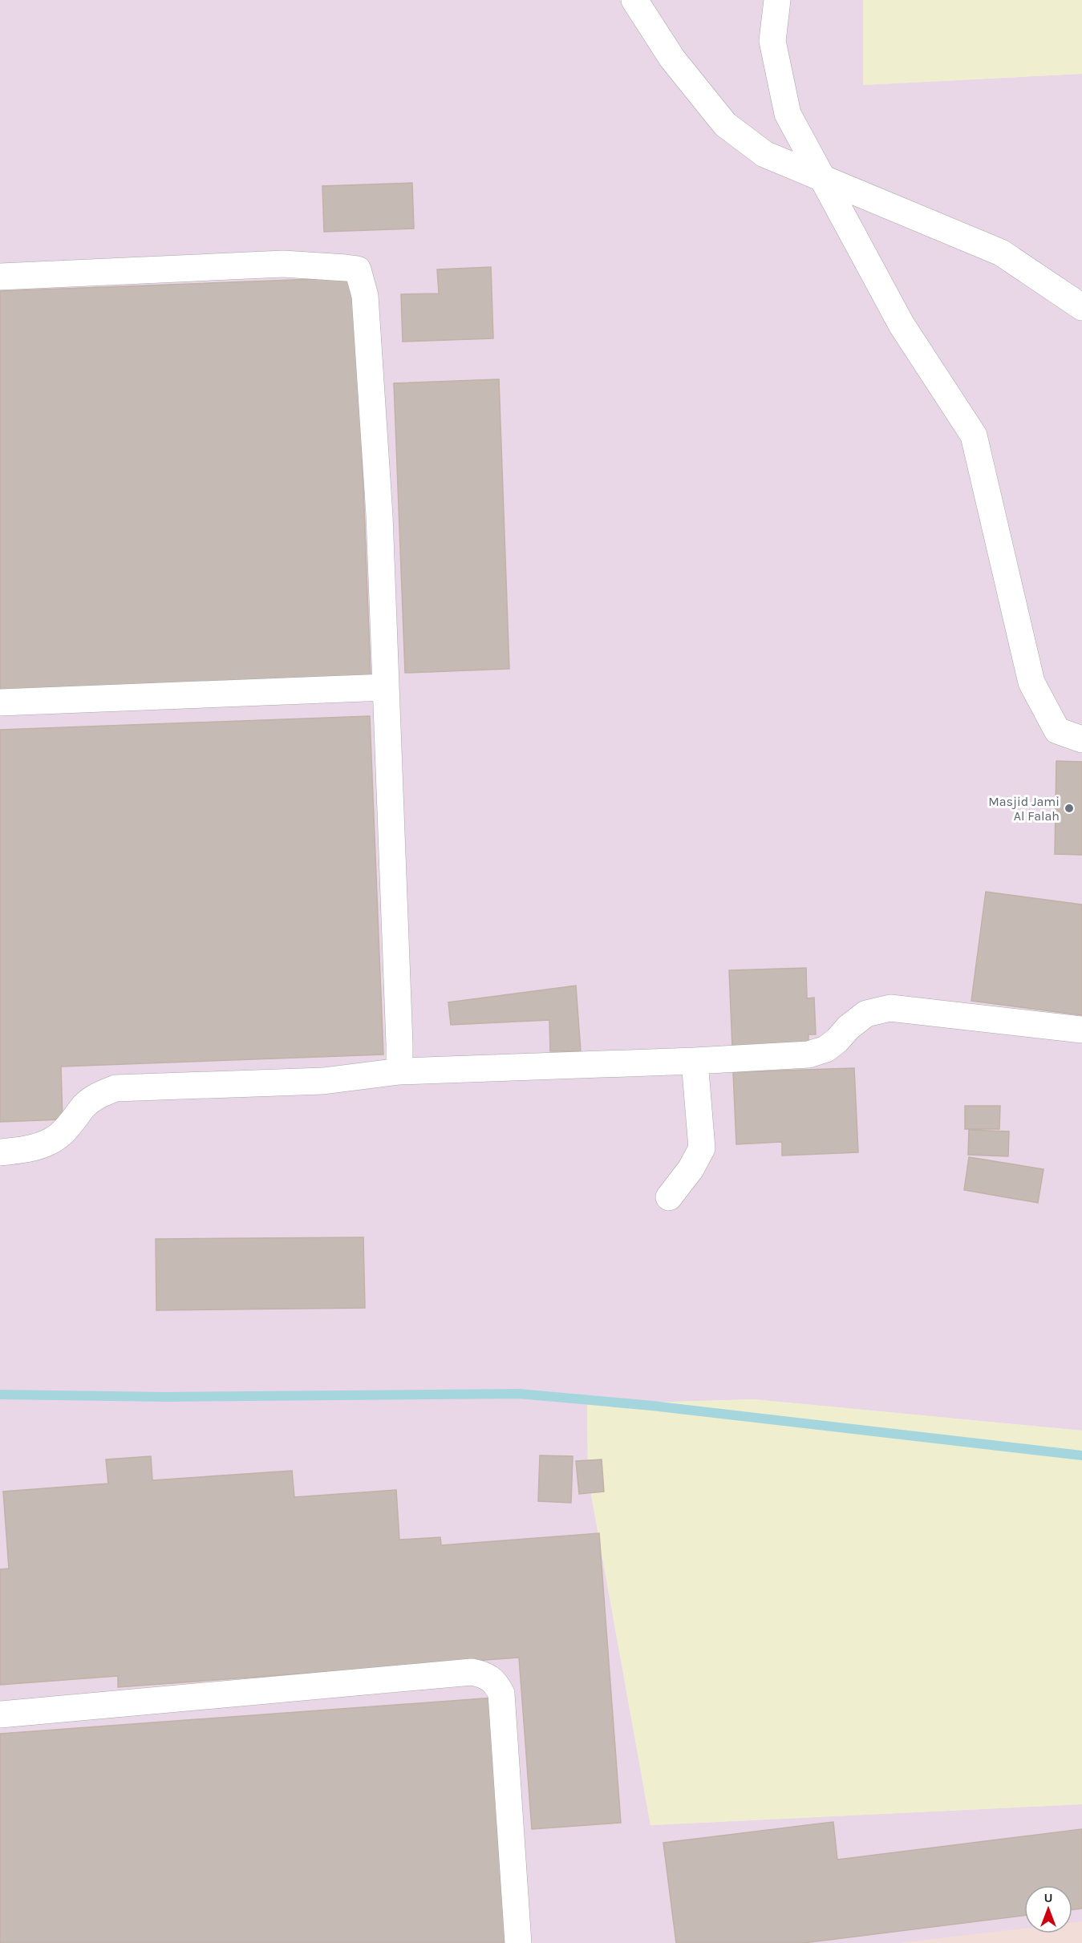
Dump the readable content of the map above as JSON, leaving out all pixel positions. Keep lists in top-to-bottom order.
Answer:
{
  "places": ["Masjid Jami Al Falah"],
  "north": "top"
}
